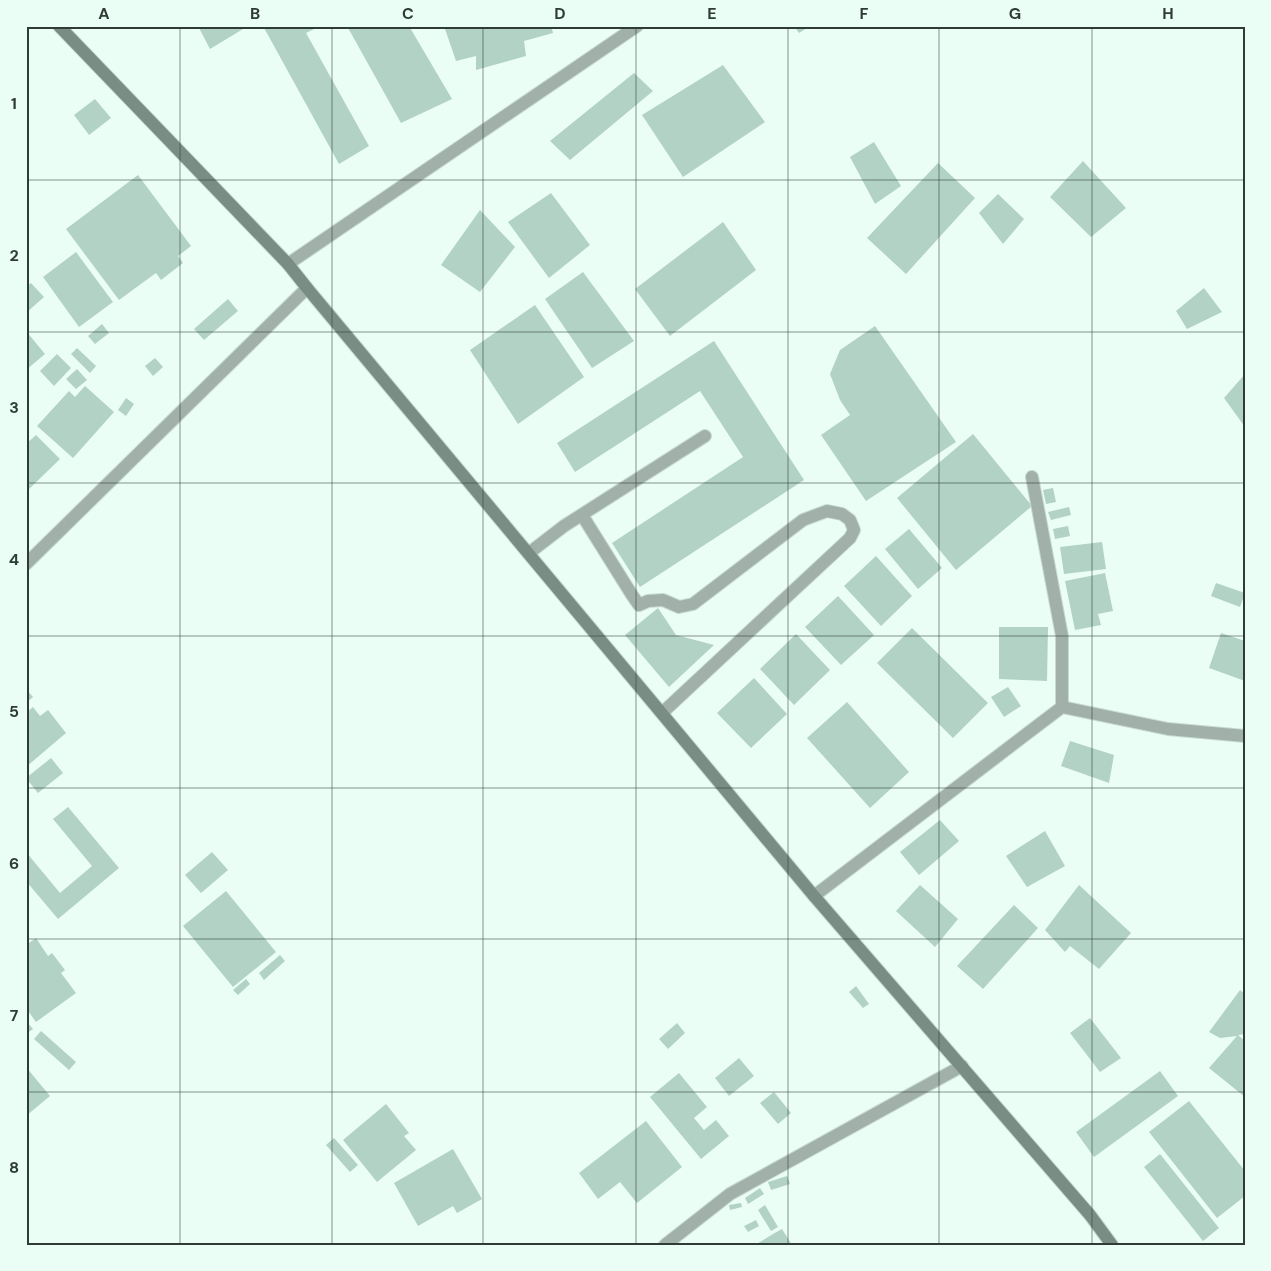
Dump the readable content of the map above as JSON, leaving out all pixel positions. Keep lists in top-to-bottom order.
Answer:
{
  "grid": {
    "columns": [
      "A",
      "B",
      "C",
      "D",
      "E",
      "F",
      "G",
      "H"
    ],
    "rows": [
      "1",
      "2",
      "3",
      "4",
      "5",
      "6",
      "7",
      "8"
    ]
  }
}
